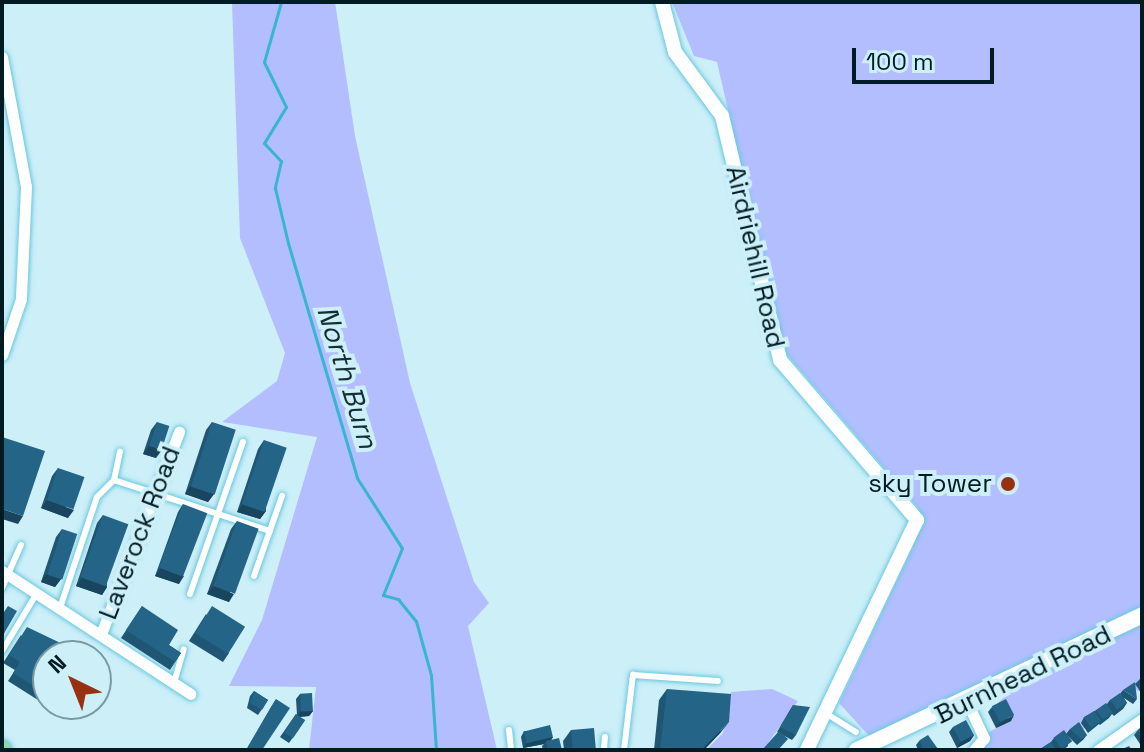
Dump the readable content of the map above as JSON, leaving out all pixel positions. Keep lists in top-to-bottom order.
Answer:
{
  "streets": {
    "main road": ["Burnhead Road"],
    "street": ["Airdriehill Road", "Laverock Road"]
  },
  "water": ["North Burn"],
  "places": ["sky Tower"],
  "scale_bar": "100 m",
  "north": "top left"
}
